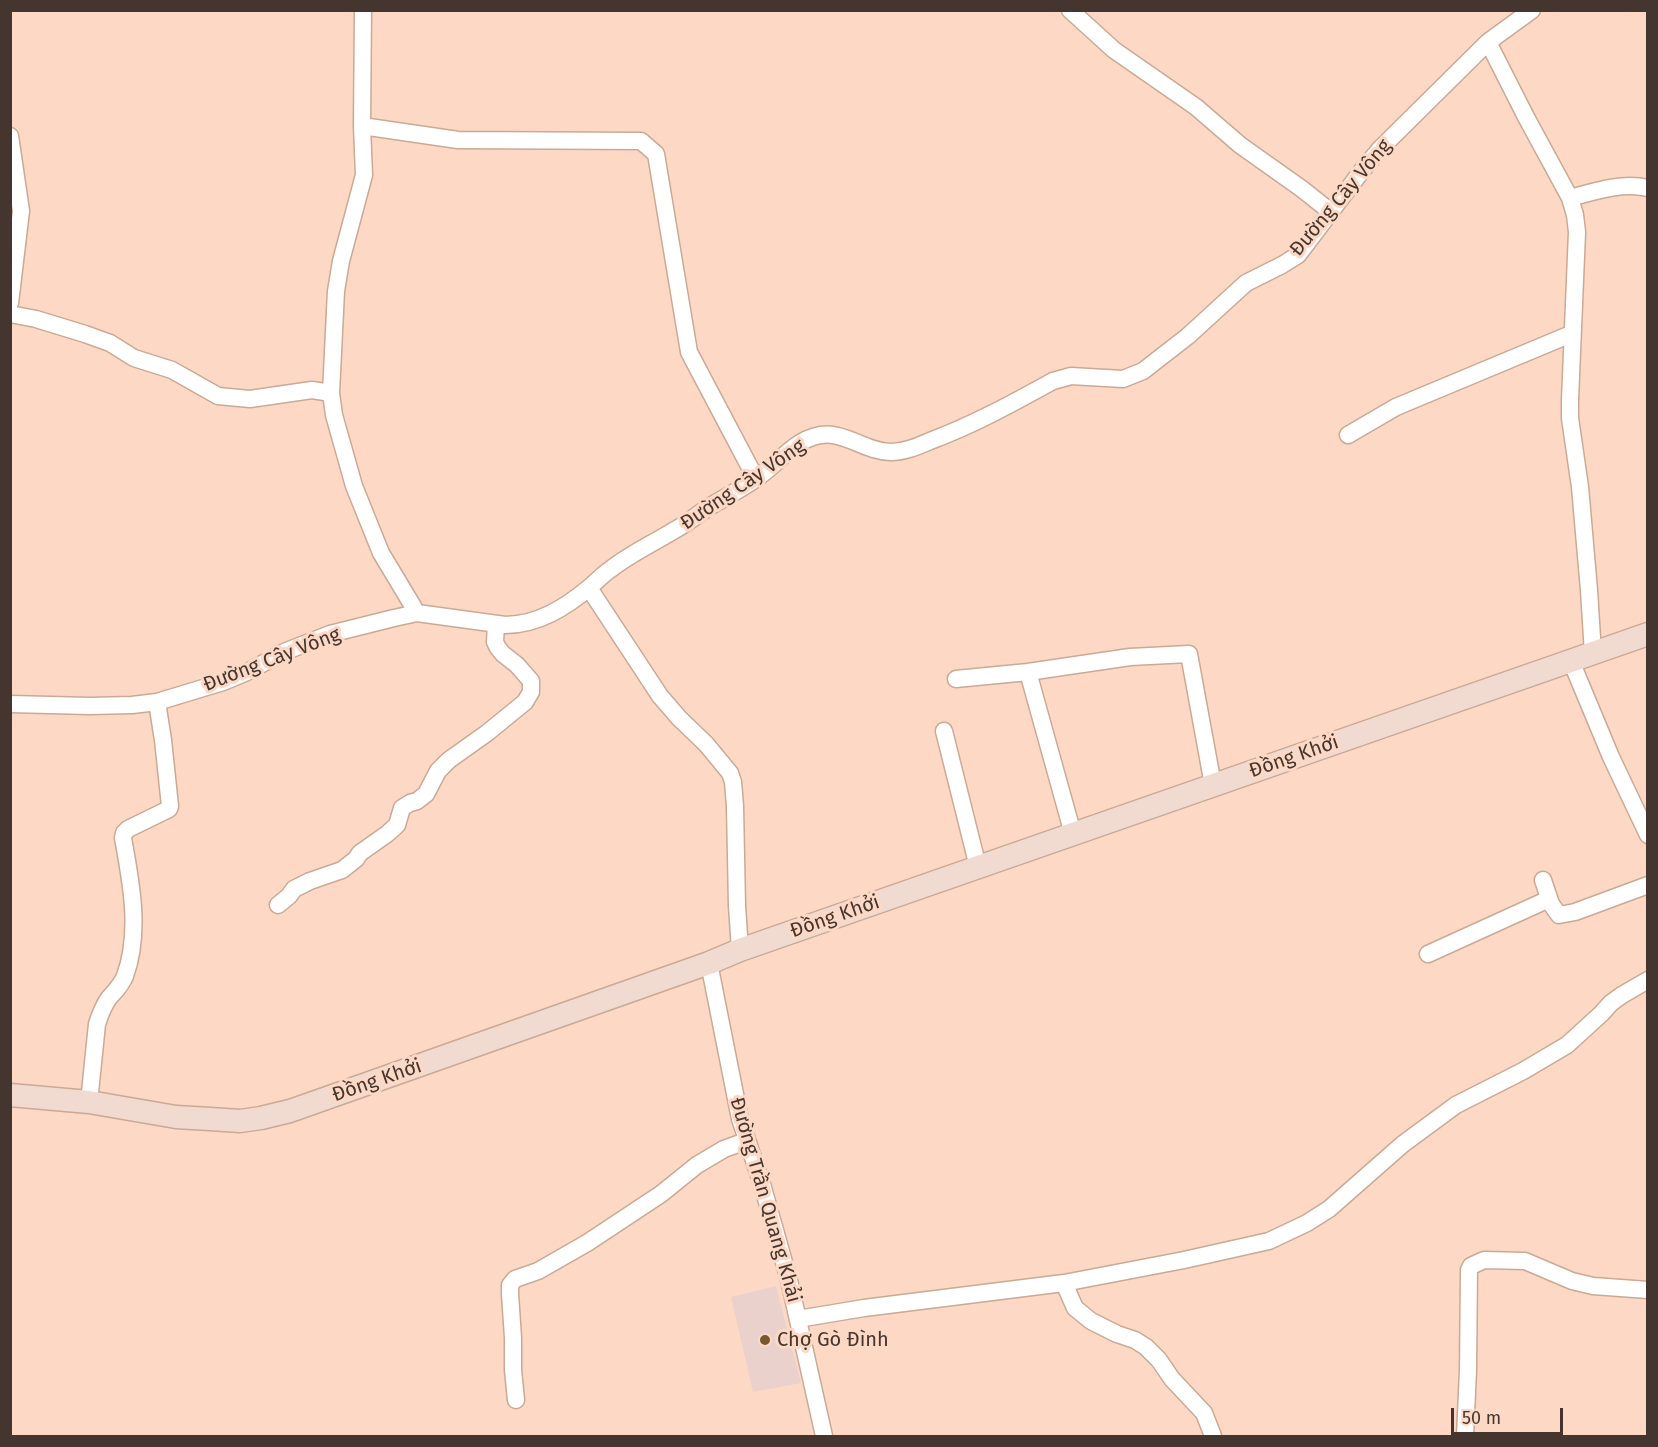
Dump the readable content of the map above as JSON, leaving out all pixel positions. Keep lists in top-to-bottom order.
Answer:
{
  "streets": {
    "main road": ["Đồng Khởi"],
    "street": ["Đường Cây Vông", "Đường Trần Quang Khải"]
  },
  "crossings": [
    ["Đồng Khởi", "Đường Trần Quang Khải"]
  ],
  "places": ["Chợ Gò Đình"],
  "scale_bar": "50 m"
}
